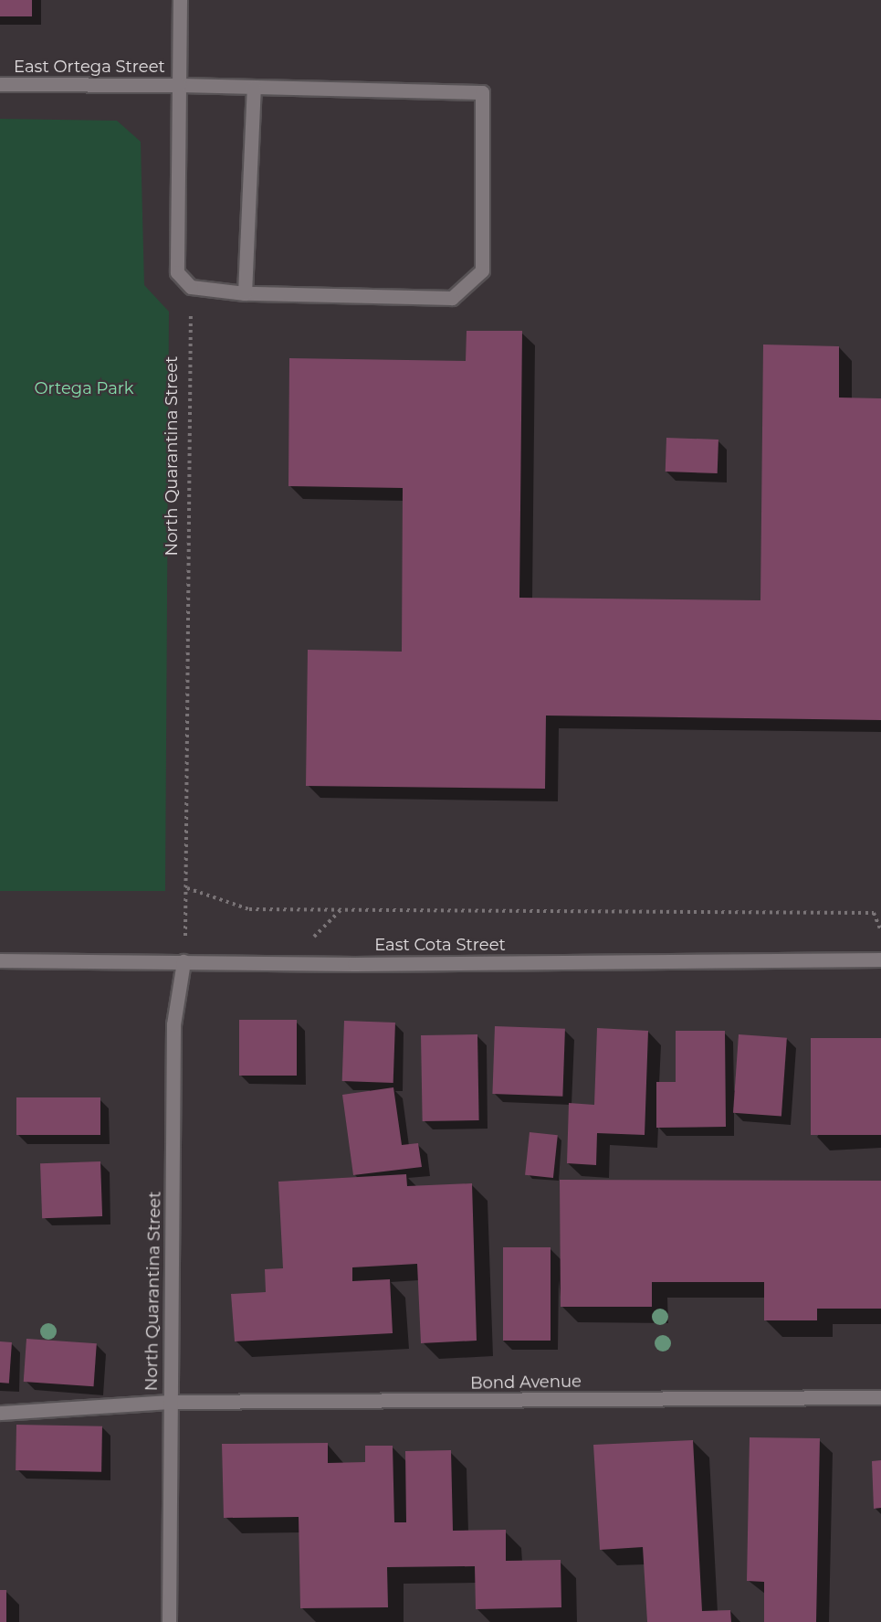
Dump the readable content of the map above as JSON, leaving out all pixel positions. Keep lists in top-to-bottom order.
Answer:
{
  "streets": {
    "street": [
      "East Ortega Street",
      "North Quarantina Street",
      "East Cota Street",
      "Bond Avenue"
    ]
  },
  "crossings": [
    ["North Quarantina Street", "East Cota Street"],
    ["North Quarantina Street", "Bond Avenue"]
  ],
  "parks": ["Ortega Park"]
}
